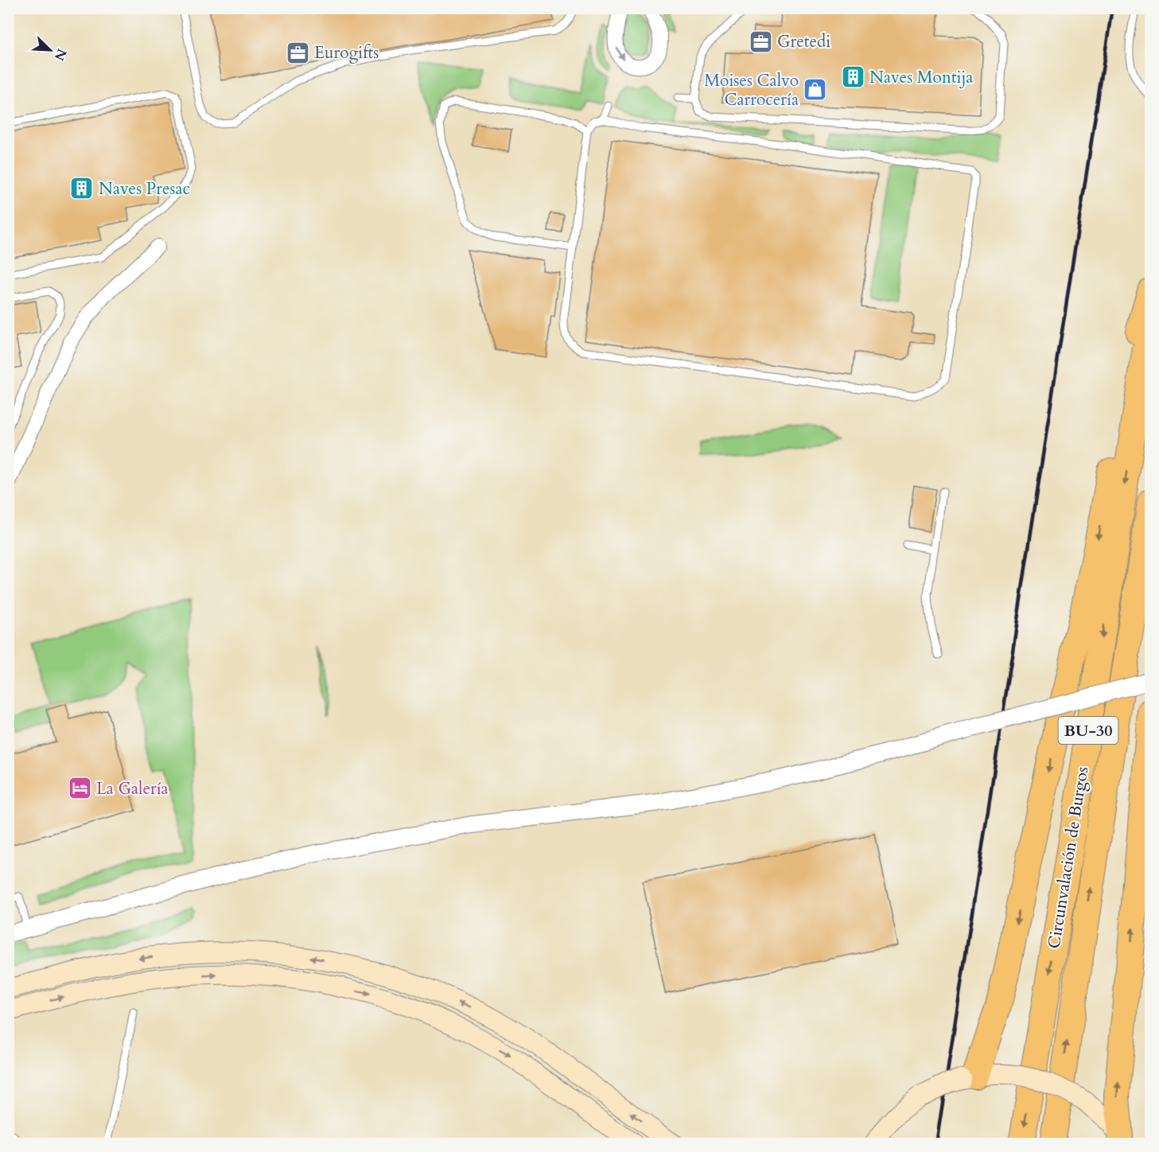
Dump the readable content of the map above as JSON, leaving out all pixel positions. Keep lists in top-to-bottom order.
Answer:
{
  "streets": {
    "highway": ["BU-30", "Circunvalación de Burgos"]
  },
  "places": {
    "office": ["Gretedi", "Eurogifts"],
    "building": ["Naves Montija", "Naves Presac"],
    "shop": ["Moises Calvo Carrocería"],
    "hotel": ["La Galería"]
  },
  "north": "bottom right"
}
